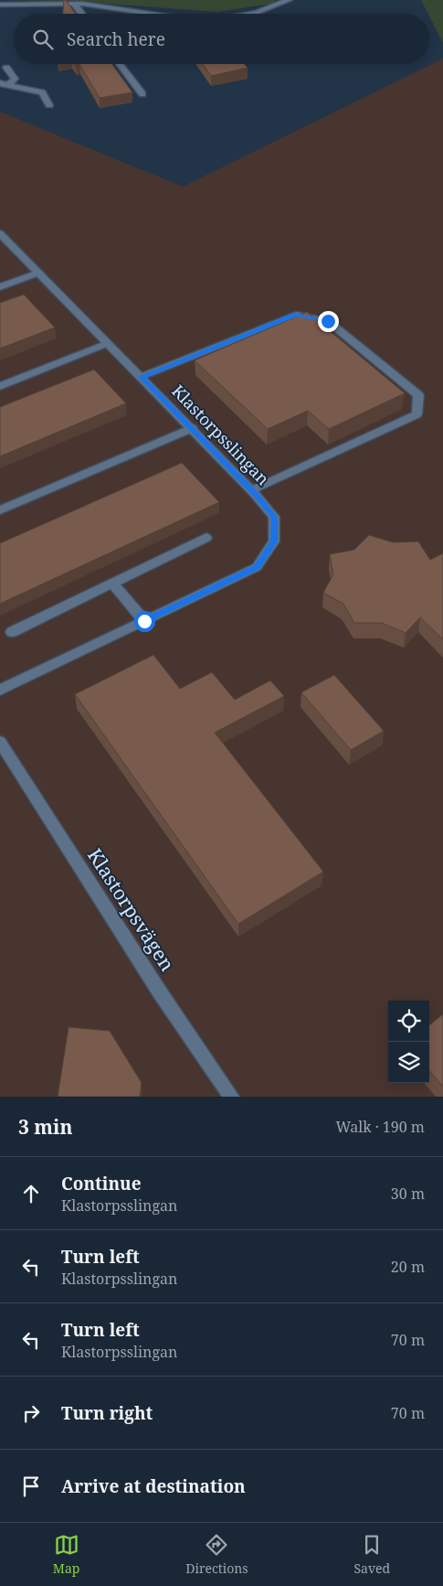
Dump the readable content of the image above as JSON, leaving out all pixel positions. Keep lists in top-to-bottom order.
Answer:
{
  "streets": {
    "street": ["Klastorpsslingan", "Klastorpsvägen"]
  },
  "page": {
    "search": "Search here",
    "heading": ["3 min", "Walk · 190 m"],
    "list": [
      ["Continue", "Klastorpsslingan", "30 m"],
      ["Turn left", "Klastorpsslingan", "20 m"],
      ["Turn left", "Klastorpsslingan", "70 m"],
      ["Turn right", "70 m"],
      "Arrive at destination"
    ],
    "nav": ["Map", "Directions", "Saved"]
  }
}
